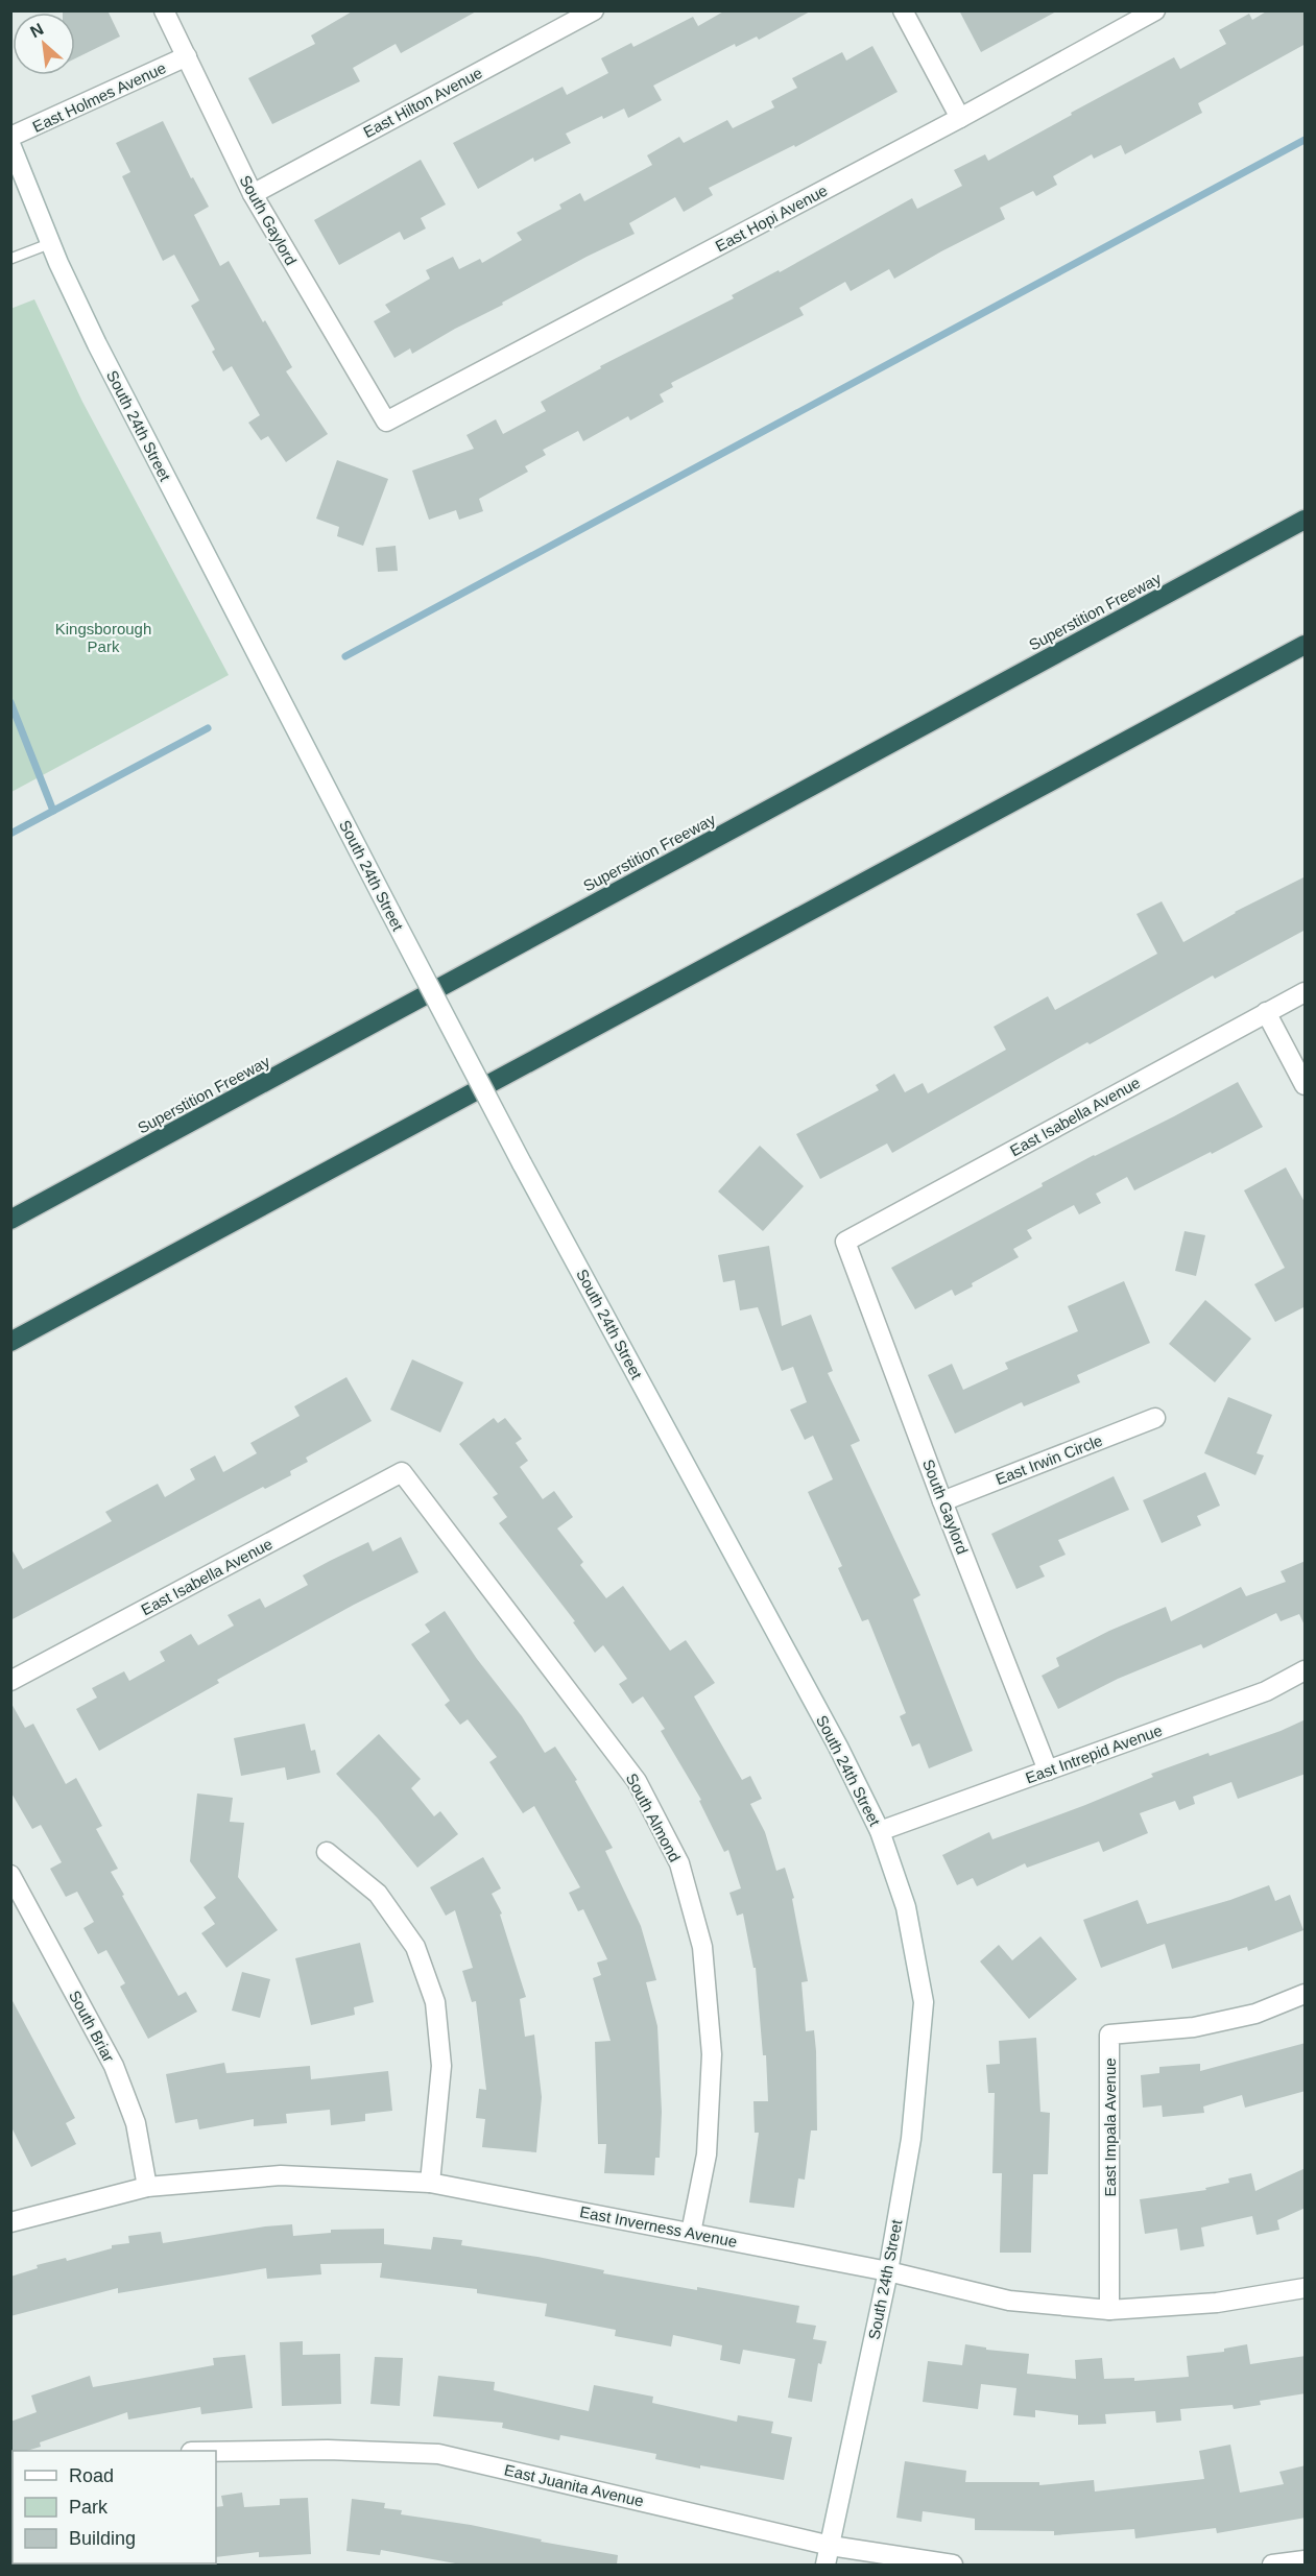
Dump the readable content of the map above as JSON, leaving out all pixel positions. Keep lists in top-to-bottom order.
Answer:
{
  "streets": {
    "highway": ["Superstition Freeway"],
    "street": [
      "East Holmes Avenue",
      "East Hilton Avenue",
      "East Hopi Avenue",
      "South Gaylord",
      "South 24th Street",
      "East Isabella Avenue",
      "East Irwin Circle",
      "East Intrepid Avenue",
      "South Almond",
      "South Briar",
      "East Impala Avenue",
      "East Inverness Avenue",
      "East Juanita Avenue"
    ]
  },
  "crossings": [
    ["East Holmes Avenue", "South Gaylord"],
    ["East Hilton Avenue", "South Gaylord"],
    ["East Hopi Avenue", "South Gaylord"],
    ["South Gaylord", "East Isabella Avenue"],
    ["South Gaylord", "East Irwin Circle"],
    ["South Gaylord", "East Intrepid Avenue"],
    ["South 24th Street", "East Intrepid Avenue"],
    ["South 24th Street", "East Inverness Avenue"],
    ["South 24th Street", "East Juanita Avenue"],
    ["East Isabella Avenue", "South Almond"],
    ["South Almond", "East Inverness Avenue"],
    ["South Briar", "East Inverness Avenue"],
    ["East Impala Avenue", "East Inverness Avenue"]
  ],
  "parks": ["Kingsborough Park"],
  "legend": ["Road", "Park", "Building"],
  "north": "top left"
}
